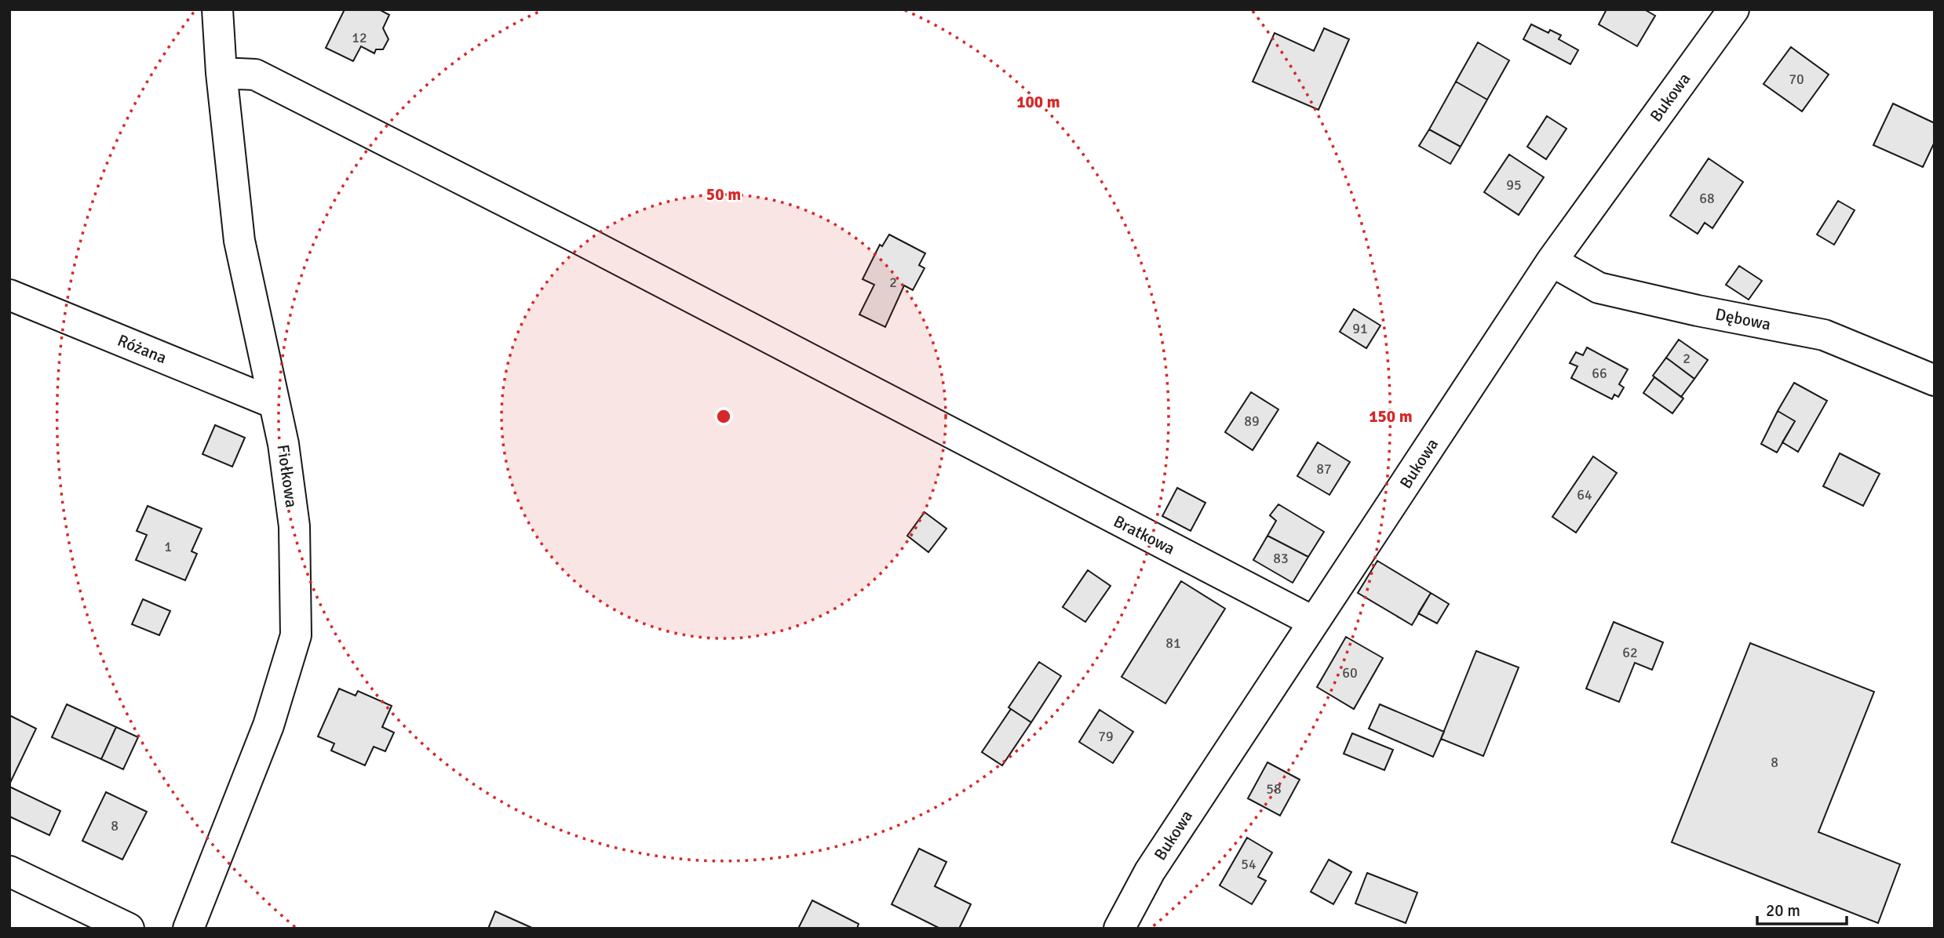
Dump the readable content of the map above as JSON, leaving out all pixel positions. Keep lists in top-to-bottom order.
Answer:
{
  "streets": {
    "street": [
      "Bukowa",
      "Dębowa",
      "Różana",
      "Fiołkowa",
      "Bratkowa"
    ]
  },
  "crossings": [
    ["Bukowa", "Dębowa"],
    ["Bukowa", "Bratkowa"],
    ["Różana", "Fiołkowa"],
    ["Fiołkowa", "Bratkowa"]
  ],
  "house_numbers": [
    "12",
    "70",
    "95",
    "68",
    "2",
    "91",
    "2",
    "66",
    "89",
    "87",
    "64",
    "1",
    "83",
    "81",
    "62",
    "60",
    "79",
    "8",
    "58",
    "8",
    "54"
  ],
  "scale_bar": "20 m",
  "rings": ["100 m", "50 m", "150 m"]
}
